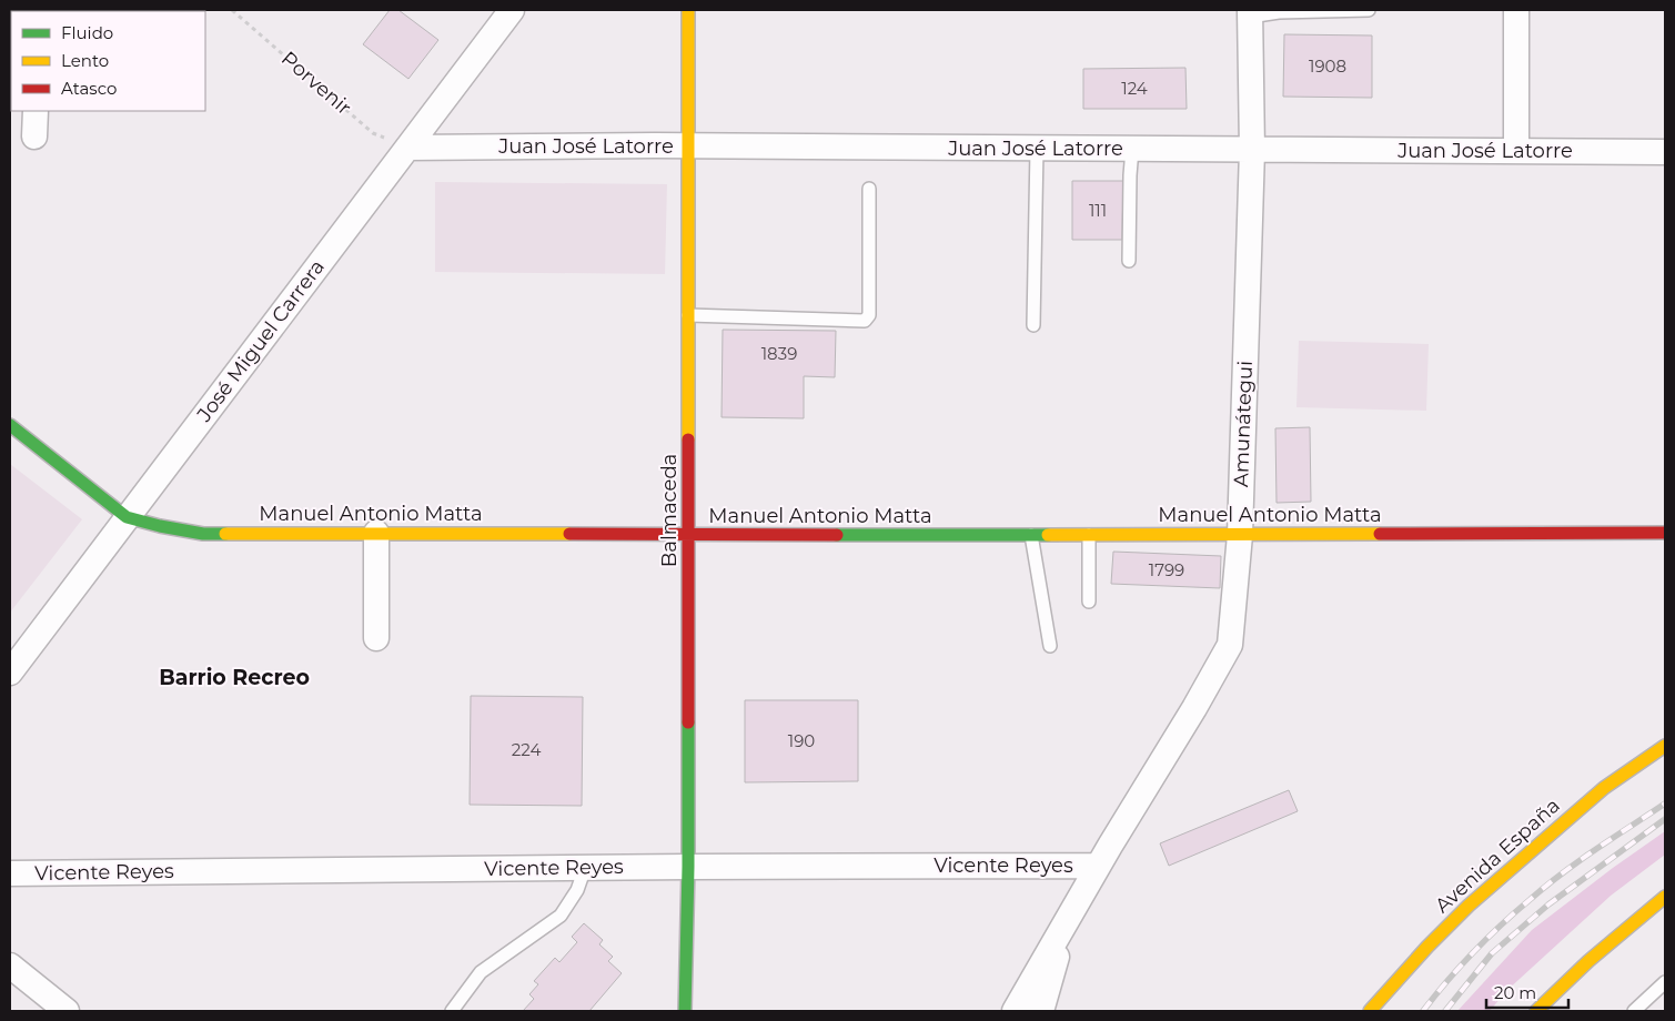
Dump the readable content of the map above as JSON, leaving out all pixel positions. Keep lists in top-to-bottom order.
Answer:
{
  "streets": {
    "street": [
      "Juan José Latorre",
      "José Miguel Carrera",
      "Amunátegui",
      "Balmaceda",
      "Manuel Antonio Matta",
      "Avenida España",
      "Vicente Reyes"
    ],
    "path": ["Porvenir"]
  },
  "crossings": [
    ["Porvenir", "Juan José Latorre"],
    ["Porvenir", "José Miguel Carrera"],
    ["Juan José Latorre", "José Miguel Carrera"],
    ["Juan José Latorre", "Amunátegui"],
    ["Juan José Latorre", "Balmaceda"],
    ["José Miguel Carrera", "Manuel Antonio Matta"],
    ["Amunátegui", "Manuel Antonio Matta"],
    ["Amunátegui", "Vicente Reyes"],
    ["Balmaceda", "Manuel Antonio Matta"],
    ["Balmaceda", "Vicente Reyes"]
  ],
  "districts": ["Barrio Recreo"],
  "house_numbers": [
    "1908",
    "124",
    "111",
    "1839",
    "1799",
    "190",
    "224"
  ],
  "legend": ["Fluido", "Lento", "Atasco"],
  "scale_bar": "20 m"
}
